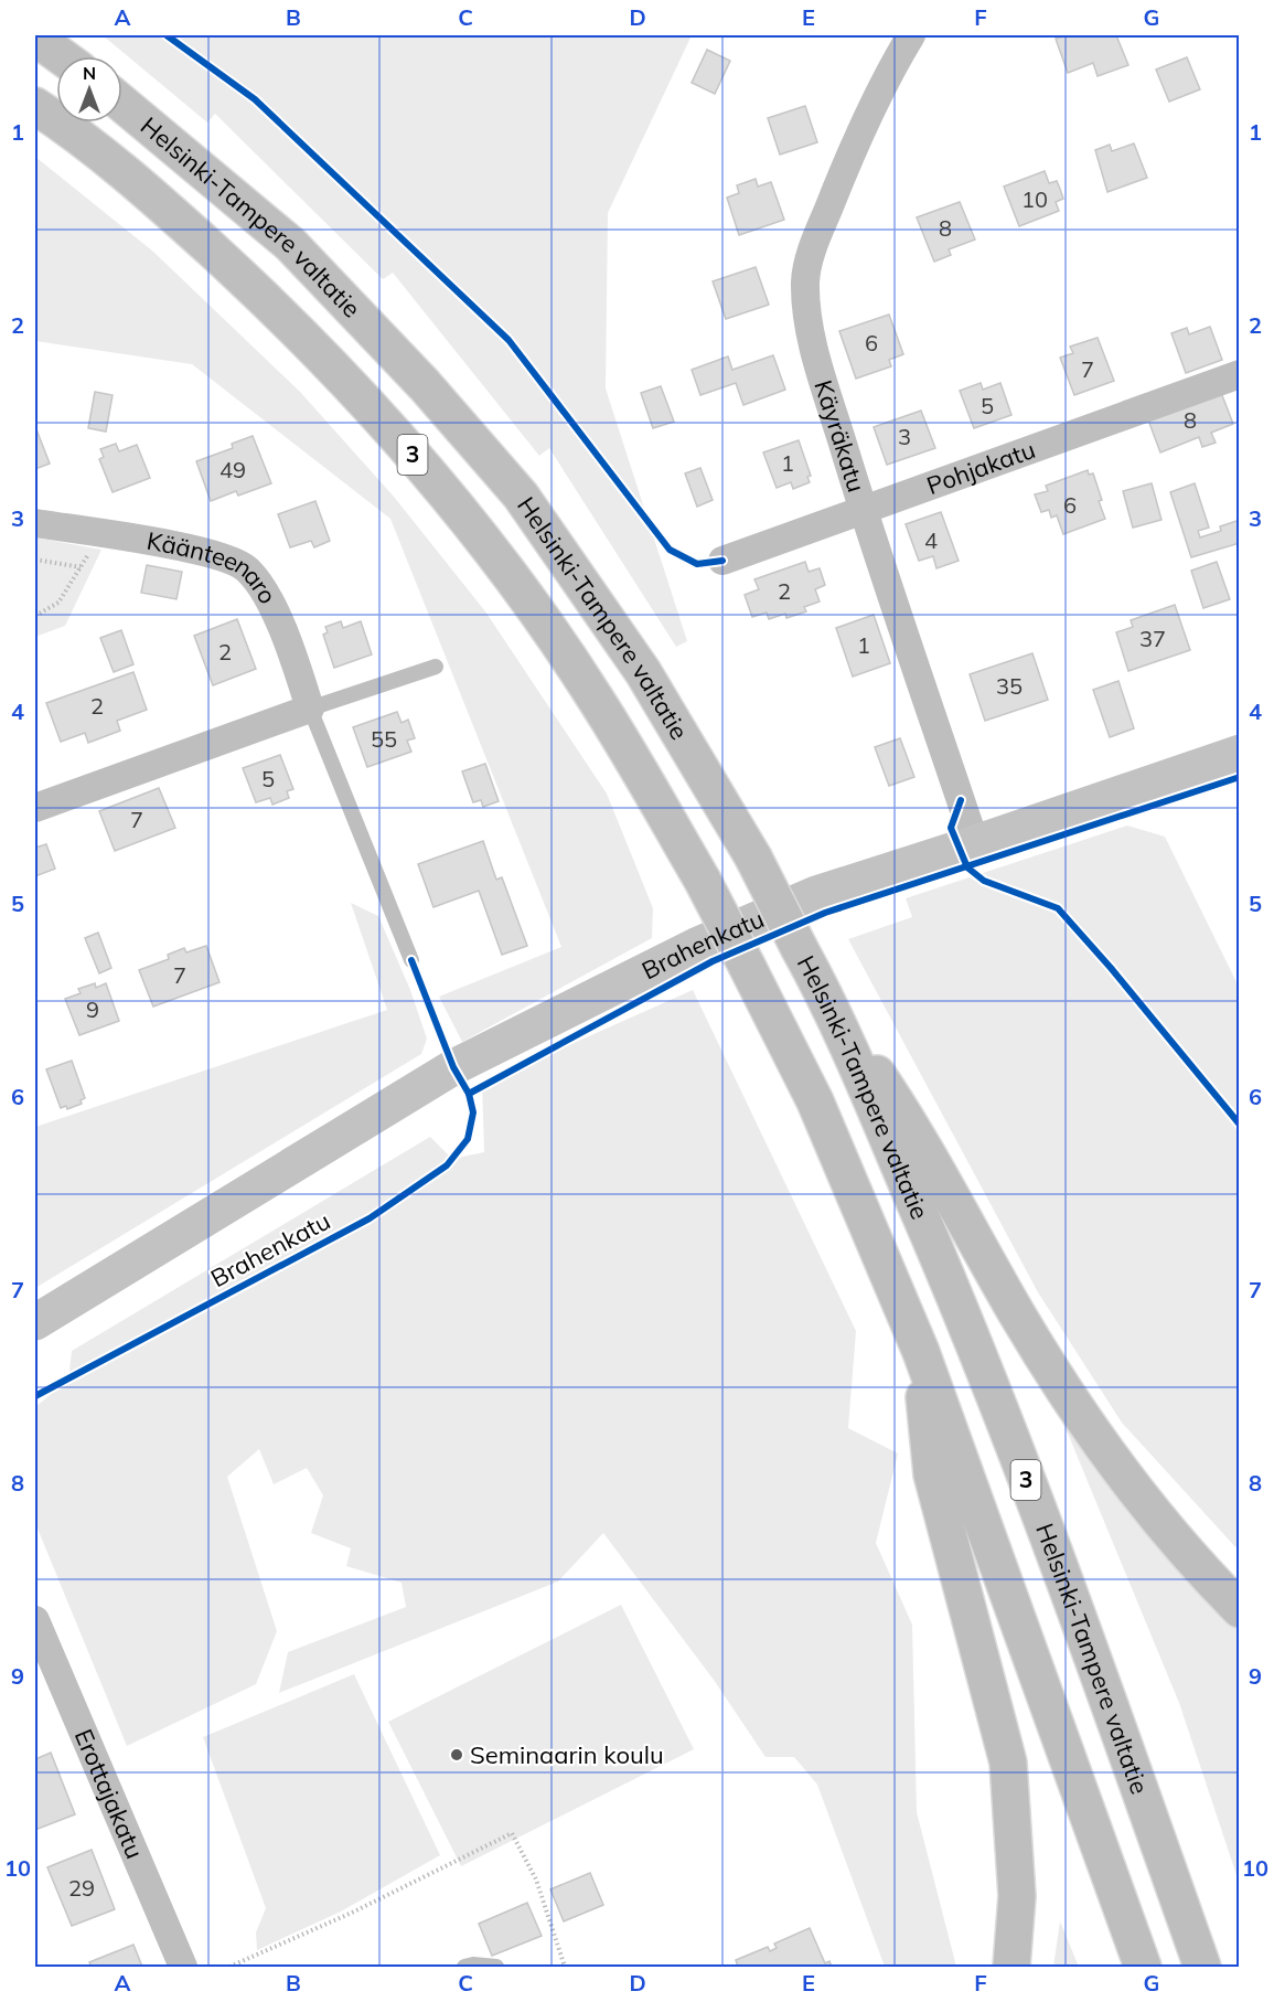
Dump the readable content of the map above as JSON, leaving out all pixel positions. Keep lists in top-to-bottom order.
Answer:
{
  "streets": {
    "highway": ["Helsinki-Tampere valtatie", "3"],
    "main road": ["Brahenkatu"],
    "street": [
      "Käyräkatu",
      "Pohjakatu",
      "Käänteenaro",
      "Erottajakatu"
    ]
  },
  "crossings": [
    ["Käyräkatu", "Pohjakatu"],
    ["Käyräkatu", "Brahenkatu"]
  ],
  "places": ["Seminaarin koulu"],
  "house_numbers": [
    "10",
    "8",
    "6",
    "7",
    "5",
    "8",
    "3",
    "1",
    "49",
    "6",
    "4",
    "2",
    "37",
    "1",
    "2",
    "35",
    "2",
    "55",
    "5",
    "7",
    "7",
    "9",
    "29"
  ],
  "north": "top",
  "grid": {
    "columns": [
      "A",
      "B",
      "C",
      "D",
      "E",
      "F",
      "G"
    ],
    "rows": [
      "1",
      "2",
      "3",
      "4",
      "5",
      "6",
      "7",
      "8",
      "9",
      "10"
    ]
  }
}
